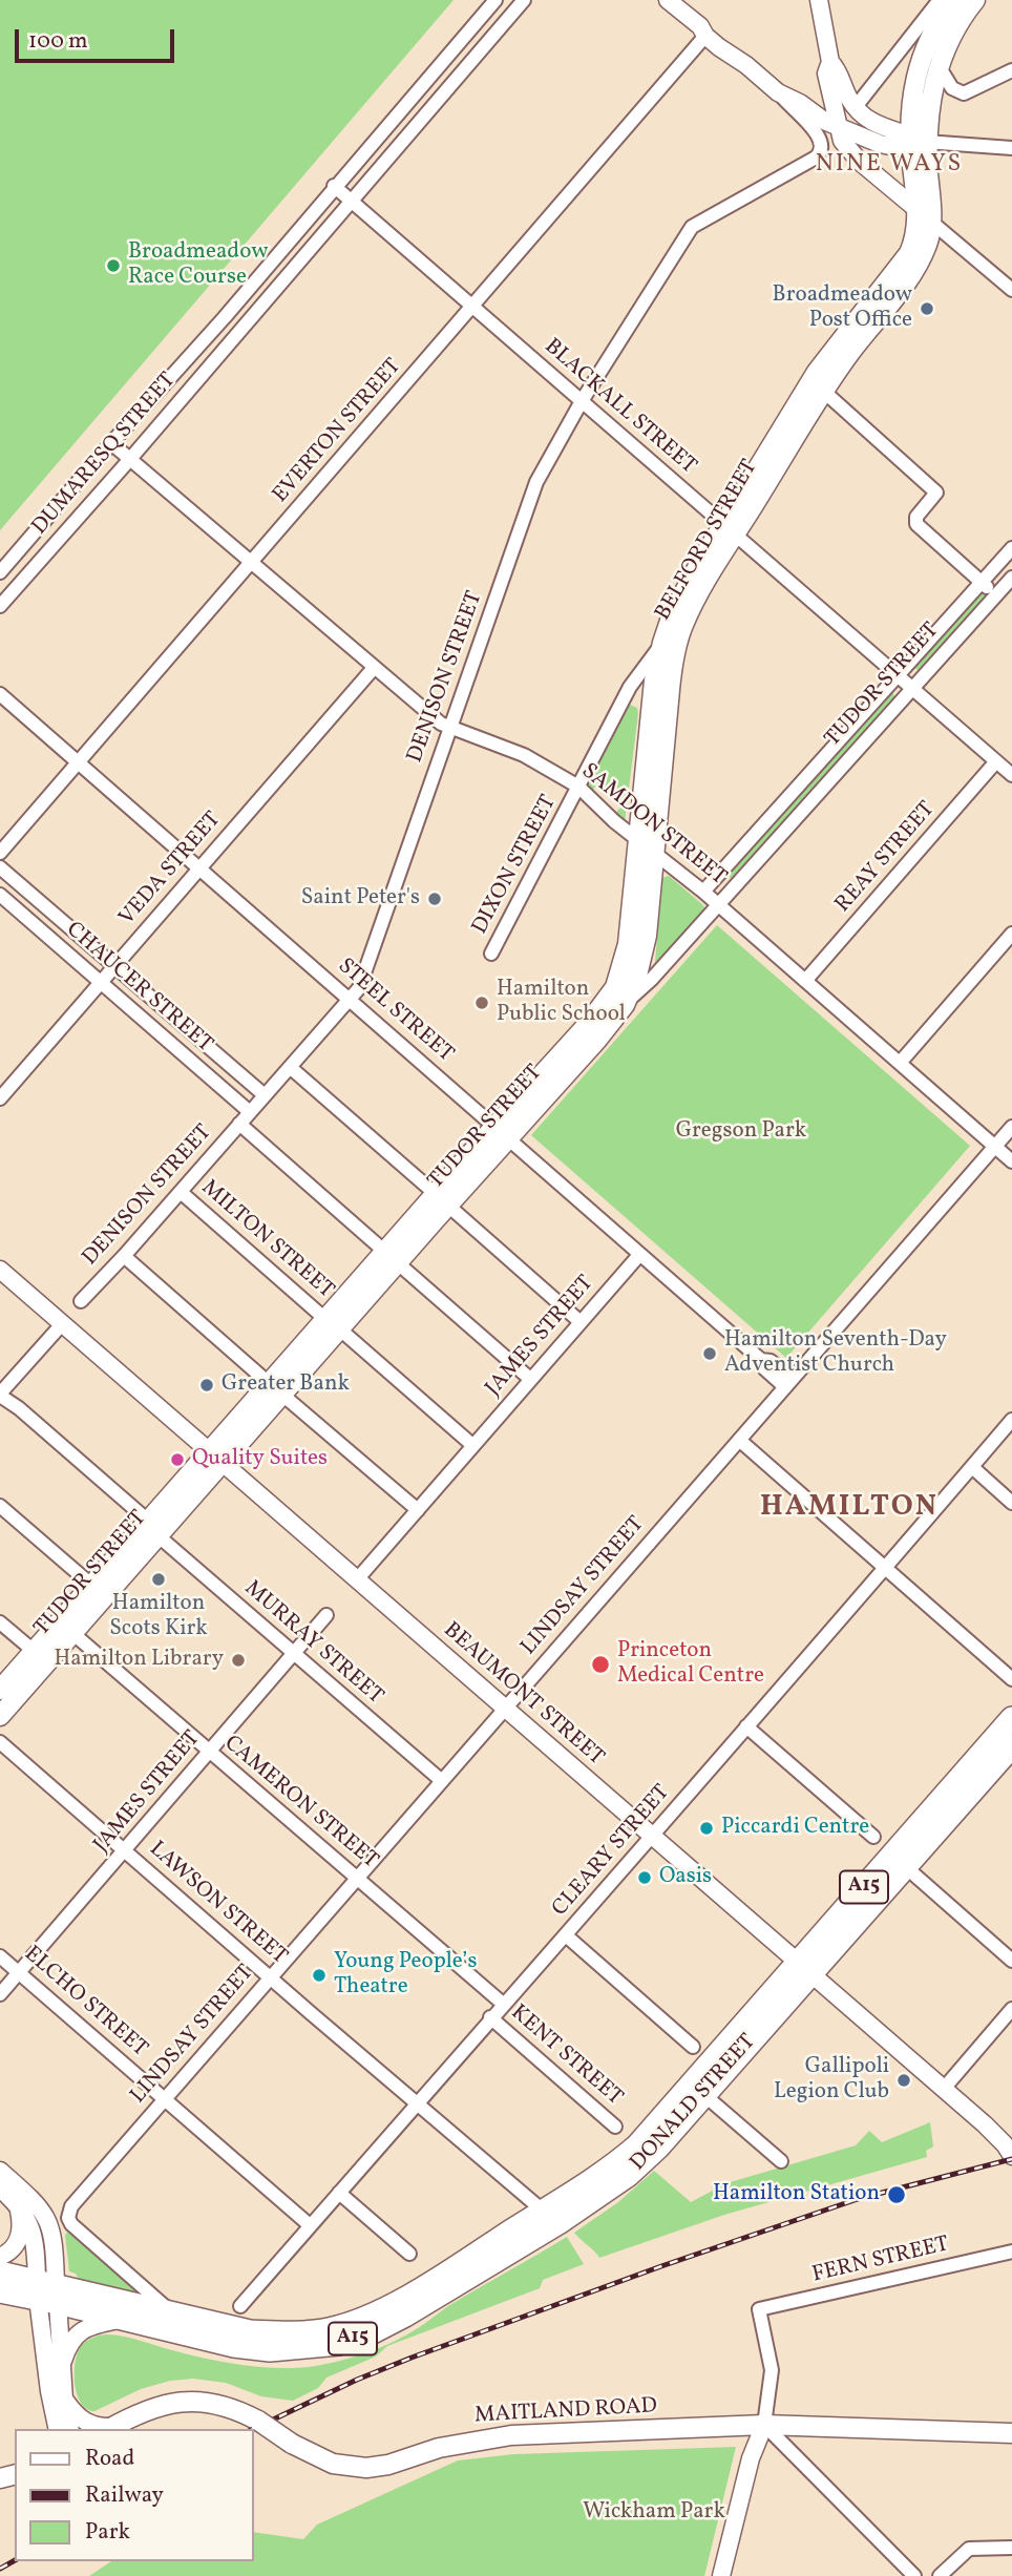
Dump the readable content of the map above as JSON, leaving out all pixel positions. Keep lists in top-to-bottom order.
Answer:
{
  "streets": {
    "highway": ["A15", "DONALD STREET"],
    "main road": [
      "BELFORD STREET",
      "TUDOR STREET",
      "BEAUMONT STREET",
      "MAITLAND ROAD"
    ],
    "street": [
      "BLACKALL STREET",
      "EVERTON STREET",
      "DUMARESQ STREET",
      "DENISON STREET",
      "SAMDON STREET",
      "REAY STREET",
      "DIXON STREET",
      "VEDA STREET",
      "CHAUCER STREET",
      "STEEL STREET",
      "MILTON STREET",
      "JAMES STREET",
      "LINDSAY STREET",
      "MURRAY STREET",
      "CAMERON STREET",
      "CLEARY STREET",
      "LAWSON STREET",
      "ELCHO STREET",
      "KENT STREET",
      "FERN STREET"
    ]
  },
  "crossings": [
    ["BLACKALL STREET", "EVERTON STREET"],
    ["BLACKALL STREET", "DUMARESQ STREET"],
    ["BLACKALL STREET", "BELFORD STREET"],
    ["BLACKALL STREET", "DENISON STREET"],
    ["BLACKALL STREET", "TUDOR STREET"],
    ["BLACKALL STREET", "REAY STREET"],
    ["EVERTON STREET", "SAMDON STREET"],
    ["EVERTON STREET", "STEEL STREET"],
    ["DUMARESQ STREET", "SAMDON STREET"],
    ["BELFORD STREET", "TUDOR STREET"],
    ["BELFORD STREET", "SAMDON STREET"],
    ["BELFORD STREET", "DIXON STREET"],
    ["DENISON STREET", "SAMDON STREET"],
    ["DENISON STREET", "CHAUCER STREET"],
    ["DENISON STREET", "STEEL STREET"],
    ["DENISON STREET", "MILTON STREET"],
    ["TUDOR STREET", "SAMDON STREET"],
    ["TUDOR STREET", "STEEL STREET"],
    ["TUDOR STREET", "MILTON STREET"],
    ["TUDOR STREET", "MURRAY STREET"],
    ["TUDOR STREET", "BEAUMONT STREET"],
    ["TUDOR STREET", "CAMERON STREET"],
    ["SAMDON STREET", "REAY STREET"],
    ["SAMDON STREET", "DIXON STREET"],
    ["SAMDON STREET", "VEDA STREET"],
    ["SAMDON STREET", "LINDSAY STREET"],
    ["VEDA STREET", "CHAUCER STREET"],
    ["VEDA STREET", "STEEL STREET"],
    ["STEEL STREET", "JAMES STREET"],
    ["STEEL STREET", "LINDSAY STREET"],
    ["MILTON STREET", "JAMES STREET"],
    ["JAMES STREET", "MURRAY STREET"],
    ["JAMES STREET", "BEAUMONT STREET"],
    ["JAMES STREET", "CAMERON STREET"],
    ["JAMES STREET", "LAWSON STREET"],
    ["JAMES STREET", "ELCHO STREET"],
    ["LINDSAY STREET", "MURRAY STREET"],
    ["LINDSAY STREET", "BEAUMONT STREET"],
    ["LINDSAY STREET", "CAMERON STREET"],
    ["LINDSAY STREET", "A15"],
    ["LINDSAY STREET", "LAWSON STREET"],
    ["LINDSAY STREET", "ELCHO STREET"],
    ["LINDSAY STREET", "DONALD STREET"],
    ["BEAUMONT STREET", "CLEARY STREET"],
    ["BEAUMONT STREET", "DONALD STREET"],
    ["CAMERON STREET", "CLEARY STREET"],
    ["CLEARY STREET", "LAWSON STREET"],
    ["CLEARY STREET", "ELCHO STREET"],
    ["CLEARY STREET", "KENT STREET"],
    ["A15", "DONALD STREET"],
    ["LAWSON STREET", "DONALD STREET"],
    ["FERN STREET", "MAITLAND ROAD"]
  ],
  "districts": ["NINE WAYS", "HAMILTON"],
  "parks": ["Gregson Park", "Wickham Park"],
  "places": [
    "Broadmeadow Race Course",
    "Broadmeadow Post Office",
    "Saint Peter's",
    "Hamilton Public School",
    "Hamilton Seventh-Day Adventist Church",
    "Greater Bank",
    "Quality Suites",
    "Hamilton Scots Kirk",
    "Hamilton Library",
    "Princeton Medical Centre",
    "Piccardi Centre",
    "Oasis",
    "Young People’s Theatre",
    "Gallipoli Legion Club",
    "Hamilton Station"
  ],
  "legend": ["Road", "Railway", "Park"],
  "scale_bar": "100 m"
}
